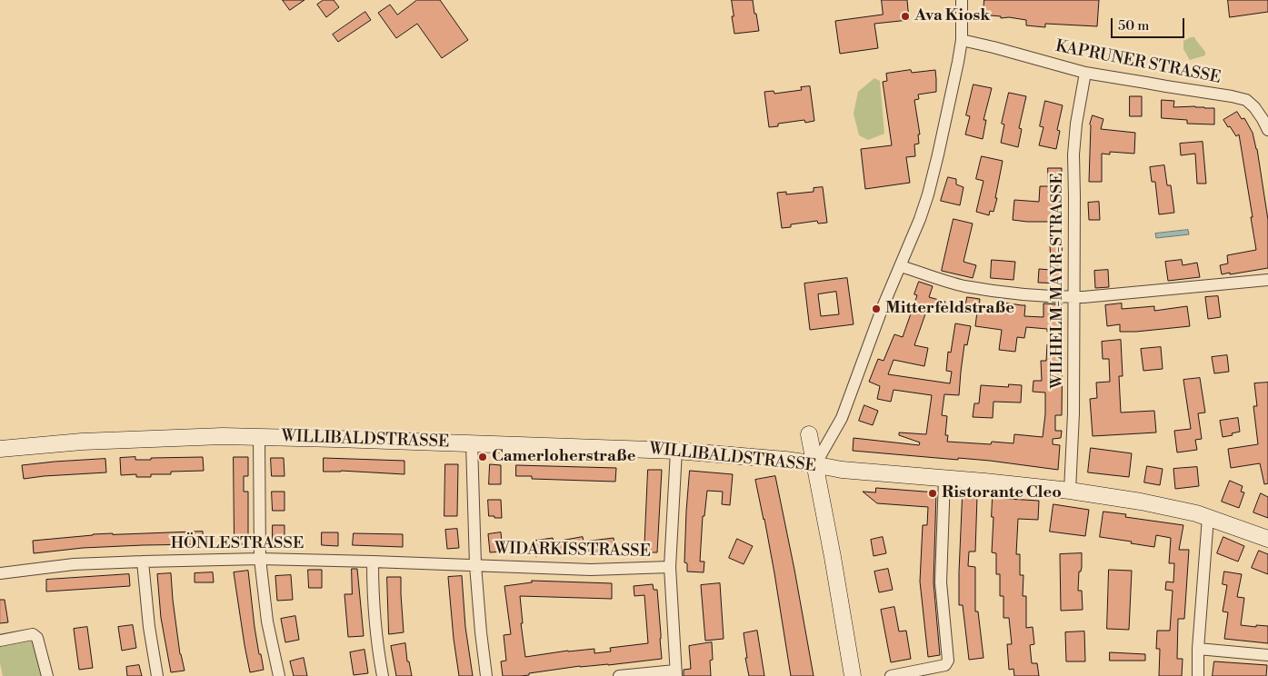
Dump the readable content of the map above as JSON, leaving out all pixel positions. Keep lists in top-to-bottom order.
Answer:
{
  "streets": {
    "street": [
      "KAPRUNER STRASSE",
      "WILHELM-MAYR-STRASSE",
      "WILLIBALDSTRASSE",
      "HÖNLESTRASSE",
      "WIDARKISSTRASSE"
    ]
  },
  "crossings": [
    ["KAPRUNER STRASSE", "WILHELM-MAYR-STRASSE"],
    ["WILHELM-MAYR-STRASSE", "WILLIBALDSTRASSE"],
    ["HÖNLESTRASSE", "WIDARKISSTRASSE"]
  ],
  "places": [
    "Ava Kiosk",
    "Mitterfeldstraße",
    "Camerloherstraße",
    "Ristorante Cleo"
  ],
  "scale_bar": "50 m"
}
